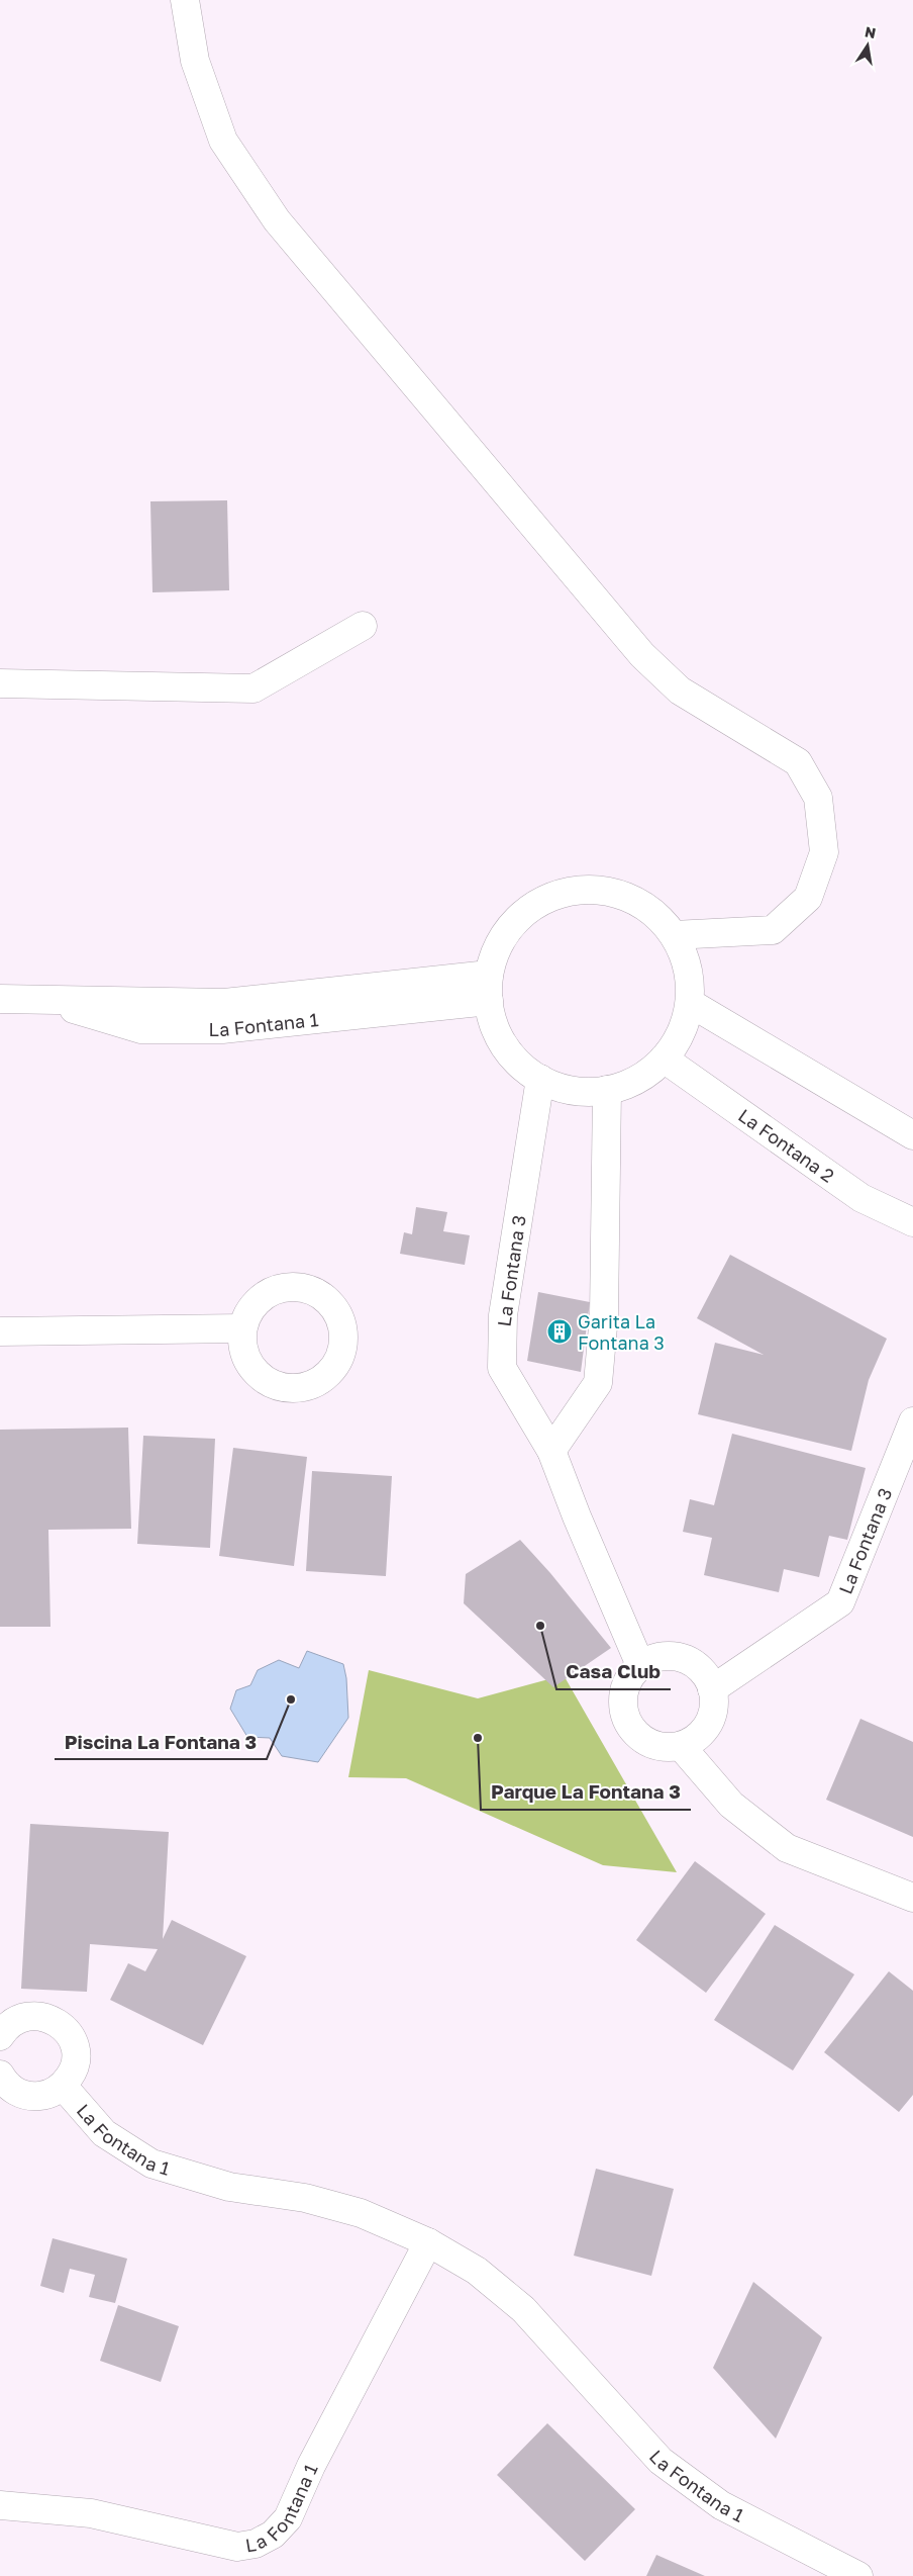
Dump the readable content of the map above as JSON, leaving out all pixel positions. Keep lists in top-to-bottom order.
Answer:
{
  "streets": {
    "street": ["La Fontana 1", "La Fontana 2", "La Fontana 3"]
  },
  "places": {
    "building": ["Garita La Fontana 3"],
    "other": ["Casa Club", "Piscina La Fontana 3", "Parque La Fontana 3"]
  },
  "north": "top"
}
